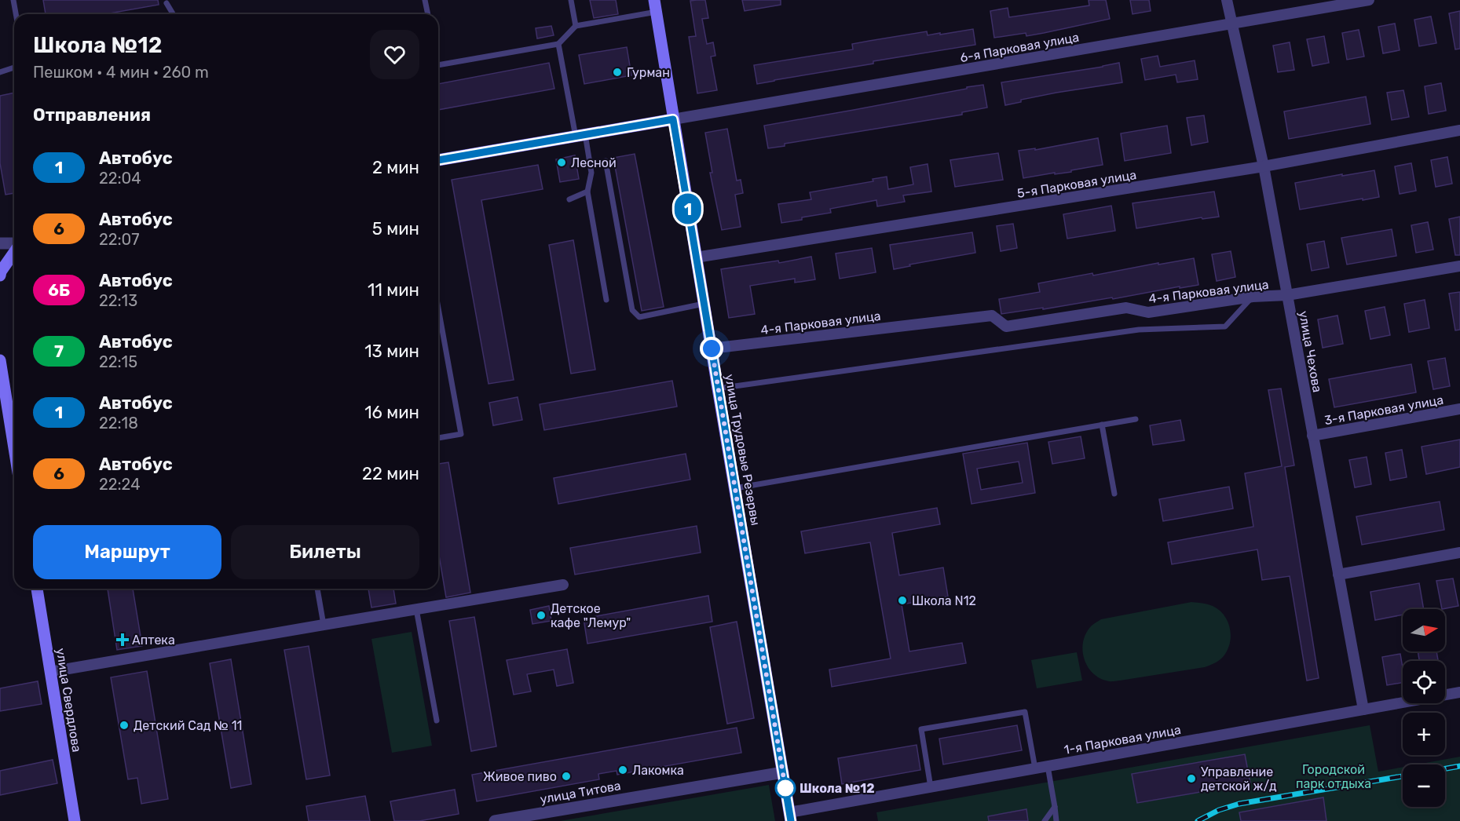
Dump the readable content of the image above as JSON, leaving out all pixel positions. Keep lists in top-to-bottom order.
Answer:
{
  "streets": {
    "main road": ["улица Трудовые Резервы", "улица Свердлова"],
    "street": [
      "6-я Парковая улица",
      "5-я Парковая улица",
      "4-я Парковая улица",
      "улица Чехова",
      "3-я Парковая улица",
      "1-я Парковая улица",
      "улица Титова"
    ]
  },
  "crossings": [
    ["6-я Парковая улица", "улица Чехова"],
    ["6-я Парковая улица", "улица Трудовые Резервы"],
    ["5-я Парковая улица", "улица Чехова"],
    ["5-я Парковая улица", "улица Трудовые Резервы"],
    ["4-я Парковая улица", "улица Чехова"],
    ["4-я Парковая улица", "улица Трудовые Резервы"],
    ["улица Чехова", "3-я Парковая улица"],
    ["улица Чехова", "1-я Парковая улица"],
    ["улица Трудовые Резервы", "1-я Парковая улица"],
    ["улица Трудовые Резервы", "улица Титова"]
  ],
  "parks": ["Городской парк отдыха"],
  "places": {
    "other": [
      "Гурман",
      "Лесной",
      "Школа N12",
      "Детское кафе \"Лемур\"",
      "Детский Сад № 11",
      "Лакомка",
      "Живое пиво",
      "Управление детской ж/д",
      "Школа №12"
    ],
    "health": ["Аптека"]
  },
  "lines": ["bus line 1"],
  "north": "right",
  "page": {
    "on_map": "1",
    "heading": [
      ["Школа №12", "Пешком · 4 мин · 260 m"],
      "Отправления"
    ],
    "list": [
      {
        "mark": "1",
        "name": "Автобус",
        "note": "22:04",
        "value": "2 мин"
      },
      {
        "mark": "6",
        "name": "Автобус",
        "note": "22:07",
        "value": "5 мин"
      },
      {
        "mark": "6Б",
        "name": "Автобус",
        "note": "22:13",
        "value": "11 мин"
      },
      {
        "mark": "7",
        "name": "Автобус",
        "note": "22:15",
        "value": "13 мин"
      },
      {
        "mark": "1",
        "name": "Автобус",
        "note": "22:18",
        "value": "16 мин"
      },
      {
        "mark": "6",
        "name": "Автобус",
        "note": "22:24",
        "value": "22 мин"
      }
    ],
    "buttons": ["Маршрут", "Билеты"],
    "map_buttons": ["+", "−"]
  }
}
